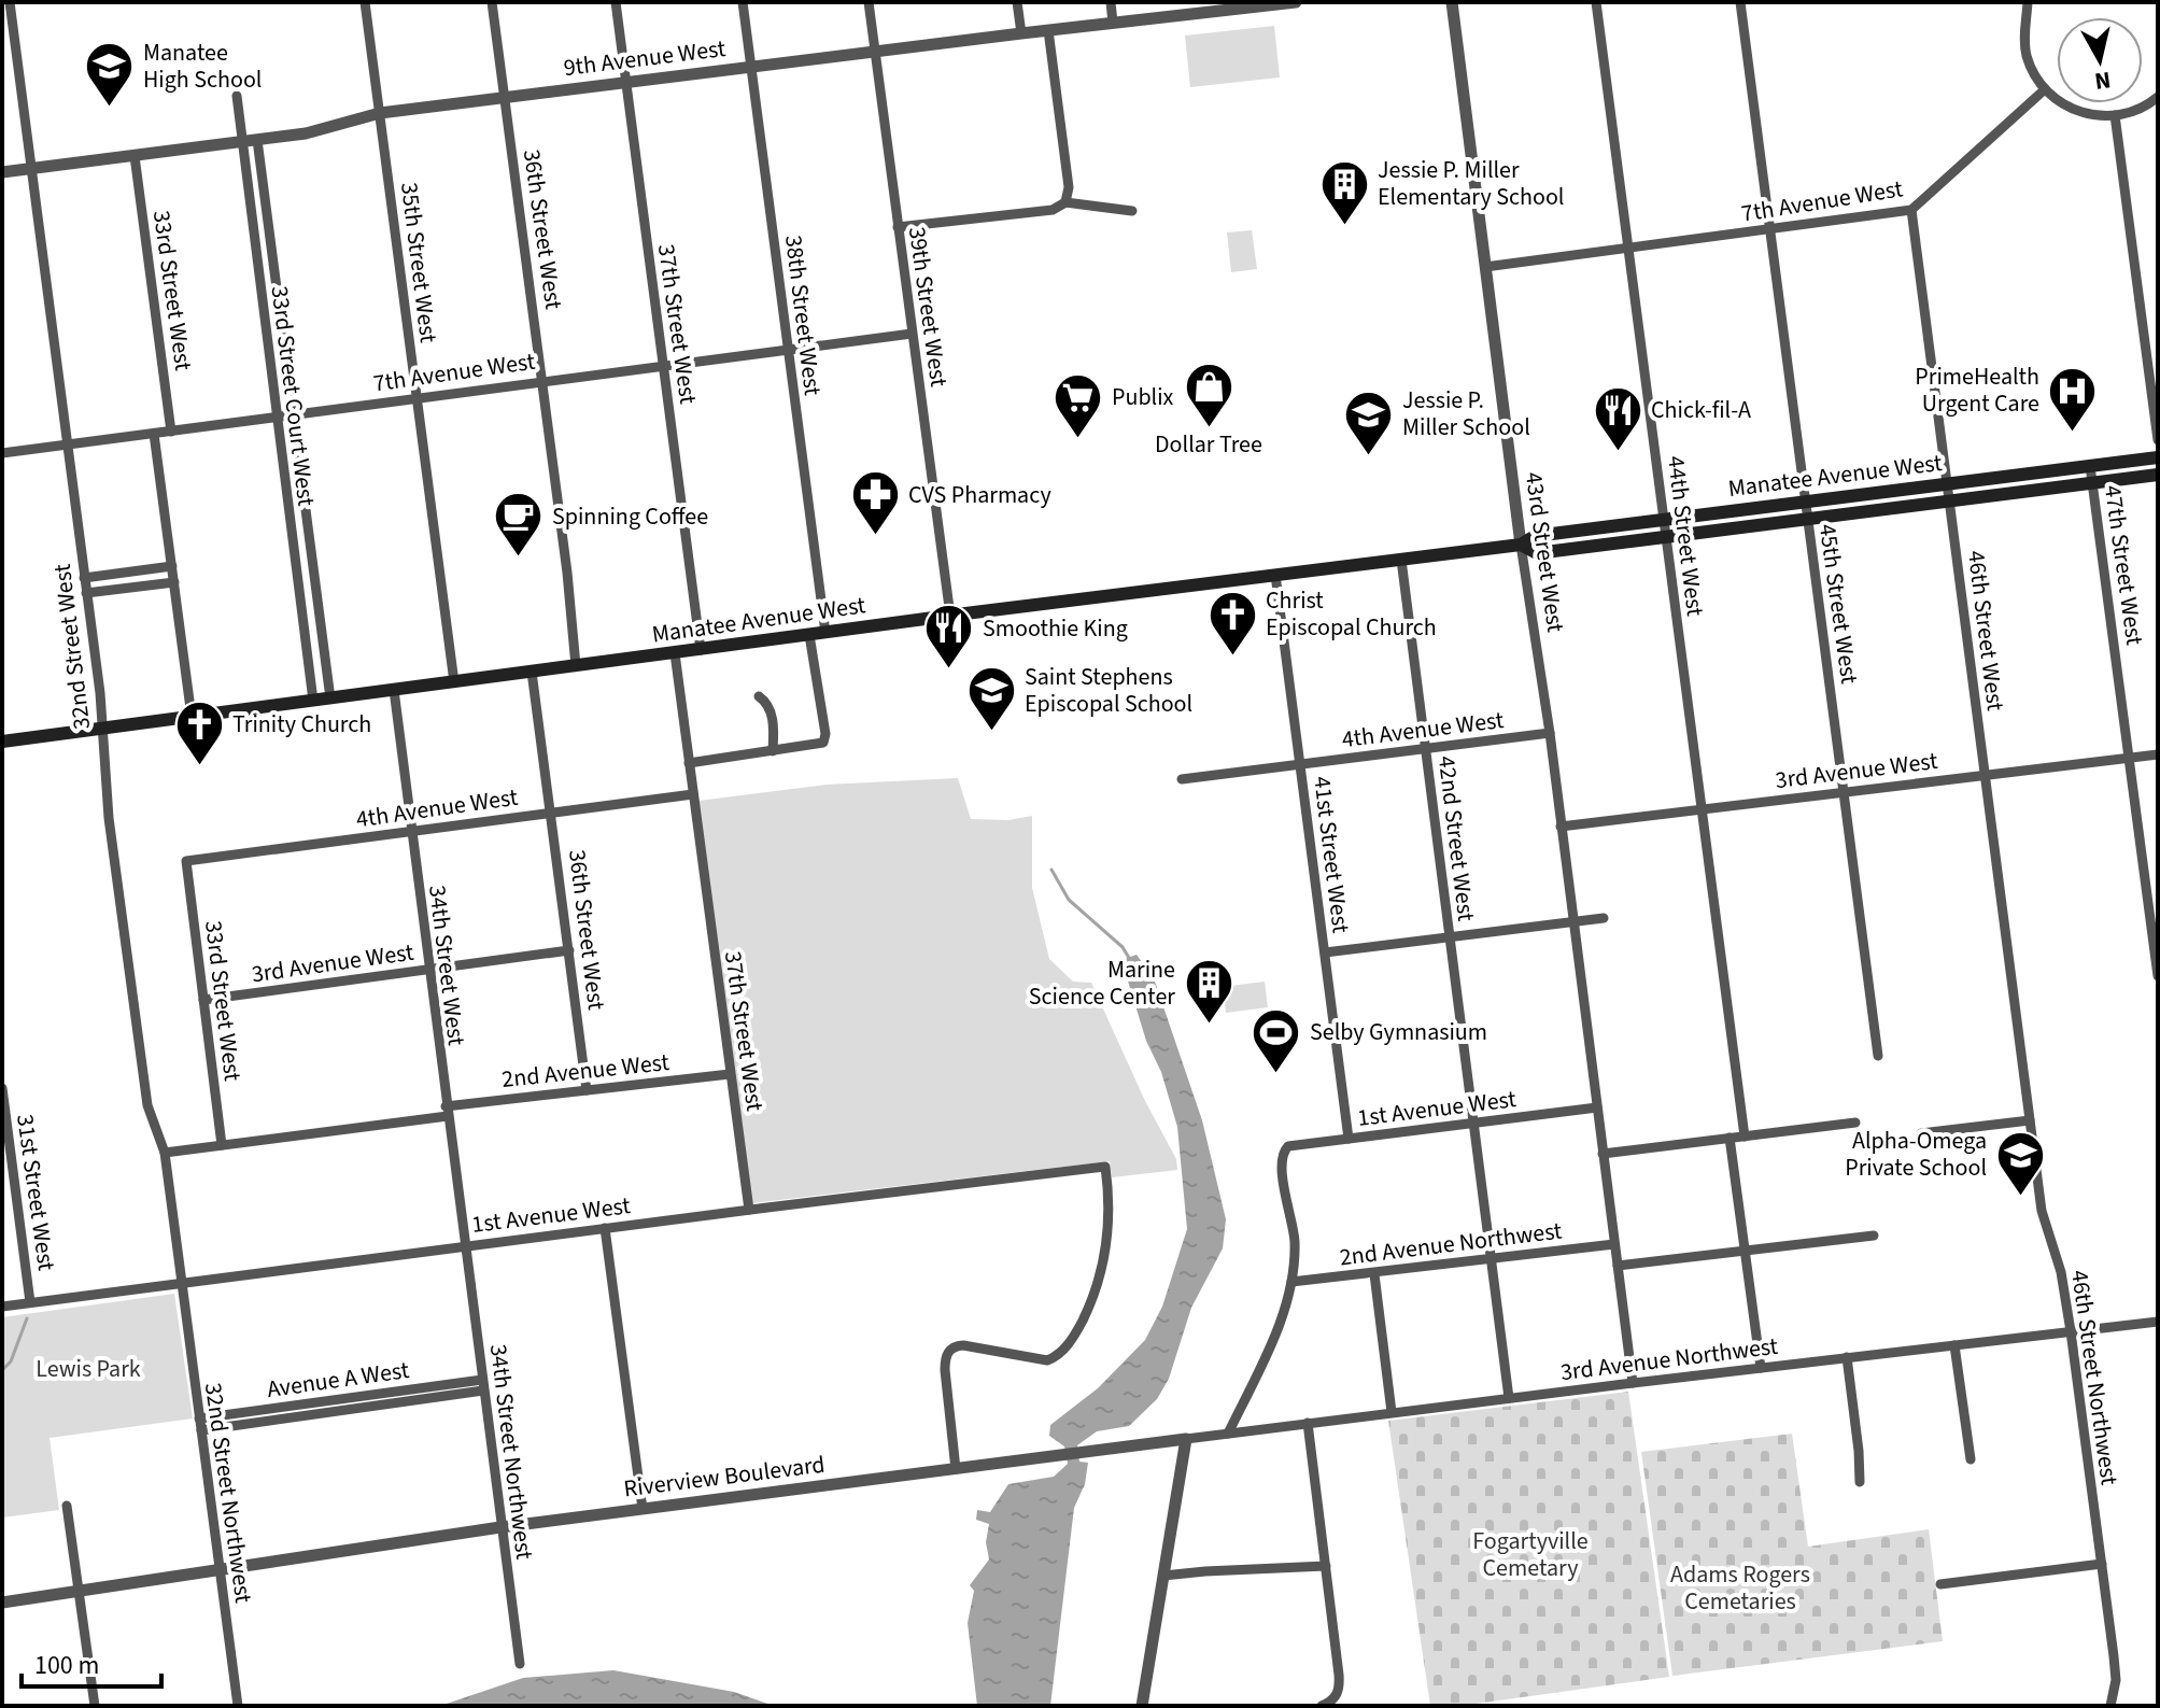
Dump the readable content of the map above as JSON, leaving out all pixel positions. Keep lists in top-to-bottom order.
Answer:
{
  "streets": {
    "main road": ["Manatee Avenue West"],
    "street": [
      "9th Avenue West",
      "7th Avenue West",
      "36th Street West",
      "35th Street West",
      "33rd Street West",
      "39th Street West",
      "38th Street West",
      "37th Street West",
      "33rd Street Court West",
      "44th Street West",
      "43rd Street West",
      "47th Street West",
      "45th Street West",
      "46th Street West",
      "32nd Street West",
      "4th Avenue West",
      "3rd Avenue West",
      "42nd Street West",
      "41st Street West",
      "34th Street West",
      "2nd Avenue West",
      "1st Avenue West",
      "31st Street West",
      "2nd Avenue Northwest",
      "3rd Avenue Northwest",
      "46th Street Northwest",
      "Avenue A West",
      "34th Street Northwest",
      "Riverview Boulevard",
      "32nd Street Northwest"
    ]
  },
  "crossings": [
    ["9th Avenue West", "36th Street West"],
    ["9th Avenue West", "35th Street West"],
    ["9th Avenue West", "33rd Street West"],
    ["9th Avenue West", "39th Street West"],
    ["9th Avenue West", "38th Street West"],
    ["9th Avenue West", "37th Street West"],
    ["9th Avenue West", "33rd Street Court West"],
    ["9th Avenue West", "32nd Street West"],
    ["7th Avenue West", "36th Street West"],
    ["7th Avenue West", "35th Street West"],
    ["7th Avenue West", "33rd Street West"],
    ["7th Avenue West", "39th Street West"],
    ["7th Avenue West", "38th Street West"],
    ["7th Avenue West", "37th Street West"],
    ["7th Avenue West", "33rd Street Court West"],
    ["7th Avenue West", "44th Street West"],
    ["7th Avenue West", "43rd Street West"],
    ["7th Avenue West", "45th Street West"],
    ["7th Avenue West", "46th Street West"],
    ["7th Avenue West", "32nd Street West"],
    ["36th Street West", "Manatee Avenue West"],
    ["36th Street West", "4th Avenue West"],
    ["36th Street West", "3rd Avenue West"],
    ["36th Street West", "2nd Avenue West"],
    ["35th Street West", "Manatee Avenue West"],
    ["33rd Street West", "4th Avenue West"],
    ["33rd Street West", "3rd Avenue West"],
    ["33rd Street West", "2nd Avenue West"],
    ["39th Street West", "Manatee Avenue West"],
    ["38th Street West", "Manatee Avenue West"],
    ["37th Street West", "Manatee Avenue West"],
    ["37th Street West", "4th Avenue West"],
    ["37th Street West", "2nd Avenue West"],
    ["37th Street West", "1st Avenue West"],
    ["33rd Street Court West", "Manatee Avenue West"],
    ["Manatee Avenue West", "44th Street West"],
    ["Manatee Avenue West", "43rd Street West"],
    ["Manatee Avenue West", "47th Street West"],
    ["Manatee Avenue West", "45th Street West"],
    ["Manatee Avenue West", "46th Street West"],
    ["Manatee Avenue West", "32nd Street West"],
    ["Manatee Avenue West", "42nd Street West"],
    ["Manatee Avenue West", "41st Street West"],
    ["Manatee Avenue West", "34th Street West"],
    ["44th Street West", "3rd Avenue West"],
    ["43rd Street West", "4th Avenue West"],
    ["43rd Street West", "3rd Avenue West"],
    ["43rd Street West", "1st Avenue West"],
    ["43rd Street West", "2nd Avenue Northwest"],
    ["43rd Street West", "3rd Avenue Northwest"],
    ["47th Street West", "3rd Avenue West"],
    ["45th Street West", "3rd Avenue West"],
    ["46th Street West", "3rd Avenue West"],
    ["46th Street West", "46th Street Northwest"],
    ["32nd Street West", "2nd Avenue West"],
    ["32nd Street West", "1st Avenue West"],
    ["32nd Street West", "32nd Street Northwest"],
    ["4th Avenue West", "42nd Street West"],
    ["4th Avenue West", "41st Street West"],
    ["4th Avenue West", "34th Street West"],
    ["3rd Avenue West", "34th Street West"],
    ["42nd Street West", "1st Avenue West"],
    ["42nd Street West", "2nd Avenue Northwest"],
    ["42nd Street West", "3rd Avenue Northwest"],
    ["41st Street West", "1st Avenue West"],
    ["34th Street West", "2nd Avenue West"],
    ["34th Street West", "1st Avenue West"],
    ["34th Street West", "34th Street Northwest"],
    ["1st Avenue West", "31st Street West"],
    ["1st Avenue West", "2nd Avenue Northwest"],
    ["1st Avenue West", "34th Street Northwest"],
    ["1st Avenue West", "Riverview Boulevard"],
    ["1st Avenue West", "32nd Street Northwest"],
    ["3rd Avenue Northwest", "46th Street Northwest"],
    ["3rd Avenue Northwest", "Riverview Boulevard"],
    ["Avenue A West", "34th Street Northwest"],
    ["Avenue A West", "32nd Street Northwest"],
    ["34th Street Northwest", "Riverview Boulevard"],
    ["Riverview Boulevard", "32nd Street Northwest"]
  ],
  "parks": ["Lewis Park", "Fogartyville Cemetary", "Adams Rogers Cemetaries"],
  "places": {
    "school or university": [
      "Manatee High School",
      "Jessie P. Miller School",
      "Saint Stephens Episcopal School",
      "Alpha-Omega Private School"
    ],
    "building": ["Jessie P. Miller Elementary School", "Marine Science Center"],
    "shop": ["Dollar Tree"],
    "hospital": ["PrimeHealth Urgent Care"],
    "supermarket": ["Publix"],
    "restaurant": ["Chick-fil-A", "Smoothie King"],
    "pharmacy": ["CVS Pharmacy"],
    "cafe": ["Spinning Coffee"],
    "church": ["Christ Episcopal Church", "Trinity Church"],
    "sports": ["Selby Gymnasium"]
  },
  "scale_bar": "100 m",
  "north": "bottom"
}
